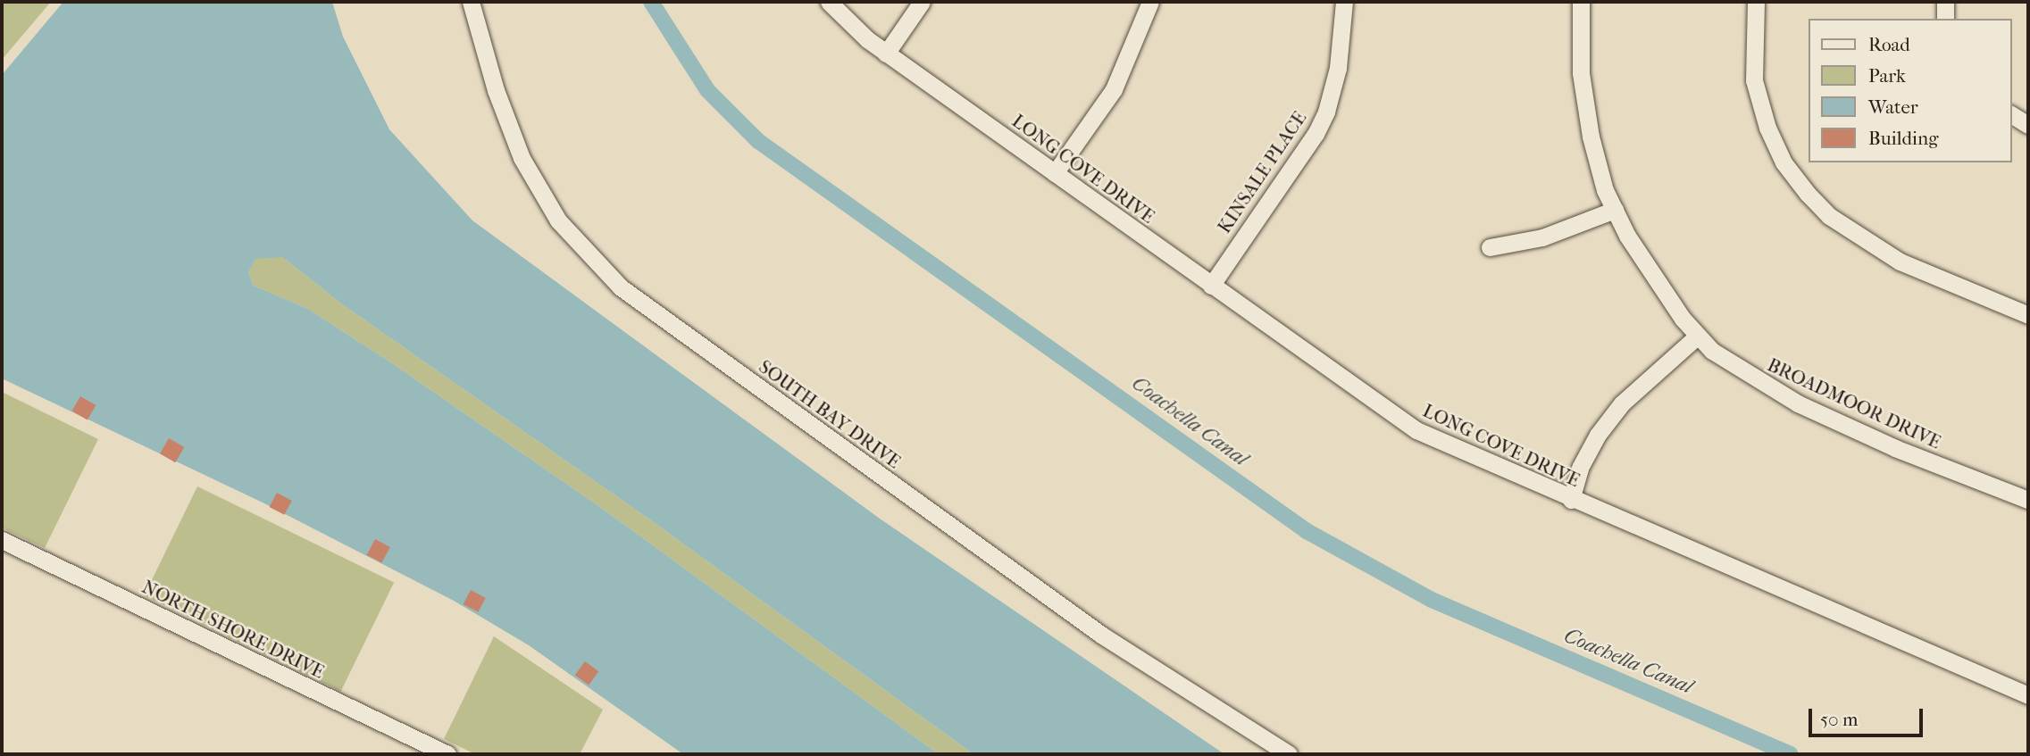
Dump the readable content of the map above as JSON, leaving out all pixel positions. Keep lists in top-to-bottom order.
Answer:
{
  "streets": {
    "street": [
      "LONG COVE DRIVE",
      "KINSALE PLACE",
      "BROADMOOR DRIVE",
      "SOUTH BAY DRIVE",
      "NORTH SHORE DRIVE"
    ]
  },
  "crossings": [
    ["LONG COVE DRIVE", "KINSALE PLACE"]
  ],
  "water": ["Coachella Canal"],
  "legend": [
    "Road",
    "Park",
    "Water",
    "Building"
  ],
  "scale_bar": "50 m"
}
